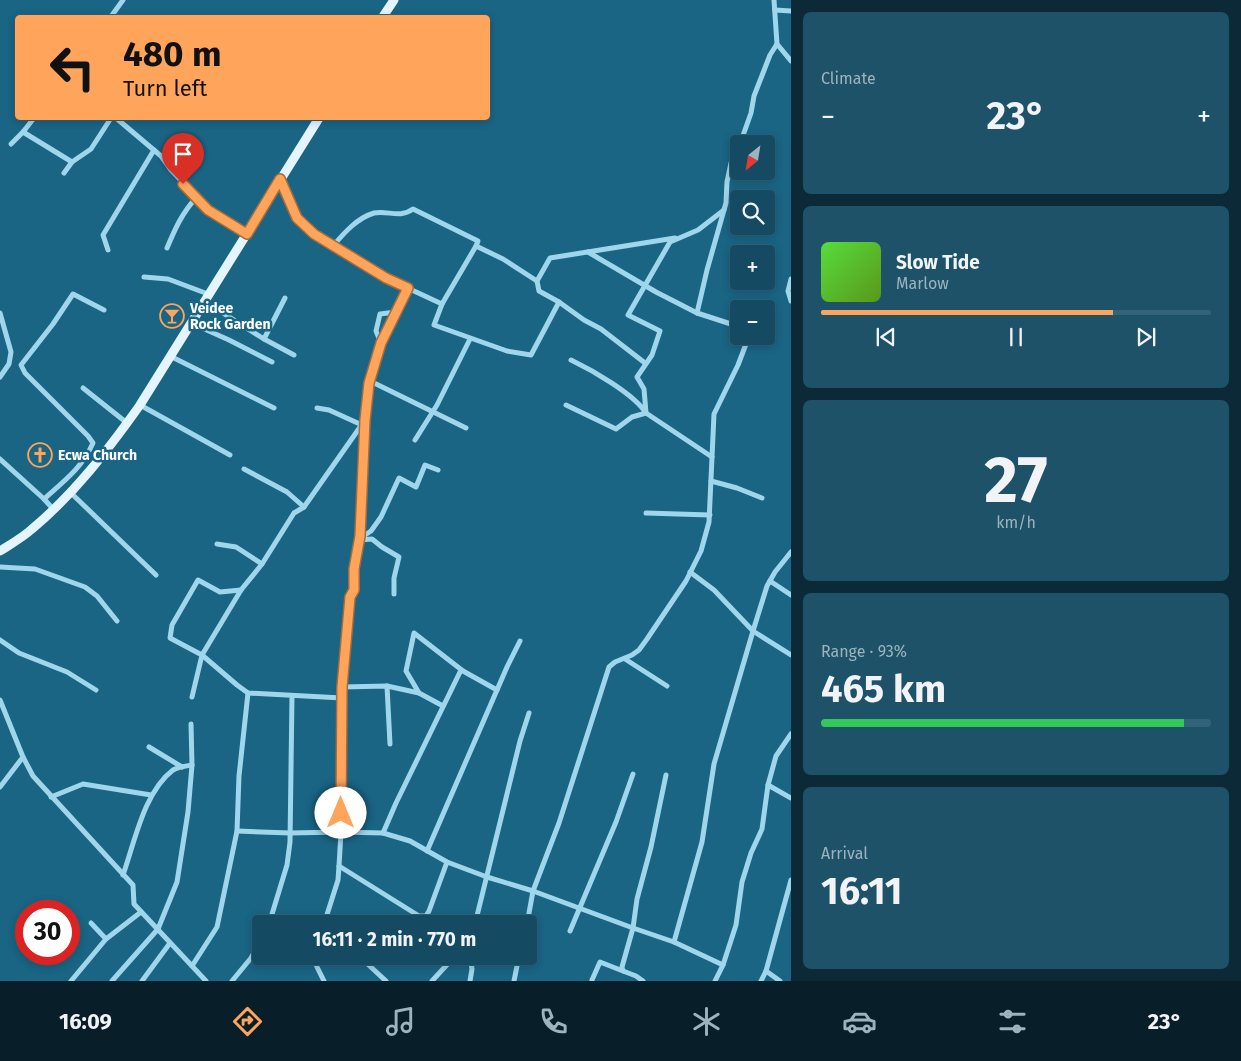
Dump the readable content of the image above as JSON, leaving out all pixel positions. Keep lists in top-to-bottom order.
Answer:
{
  "places": {
    "bar": ["Veidee Rock Garden"],
    "church": ["Ecwa Church"]
  },
  "north": "bottom left",
  "page": {
    "tile": [
      "Climate",
      ["27", "km/h"],
      ["Range · 93%", "465 km"],
      ["Arrival", "16:11"]
    ],
    "turn": ["480 m", "Turn left"],
    "heat": ["−", "23°", "+"],
    "map_buttons": ["+", "−"],
    "song": ["Slow Tide", "Marlow"],
    "limit": "30",
    "trip": "16:11 · 2 min · 770 m",
    "tabs": ["16:09", "23°"]
  }
}
